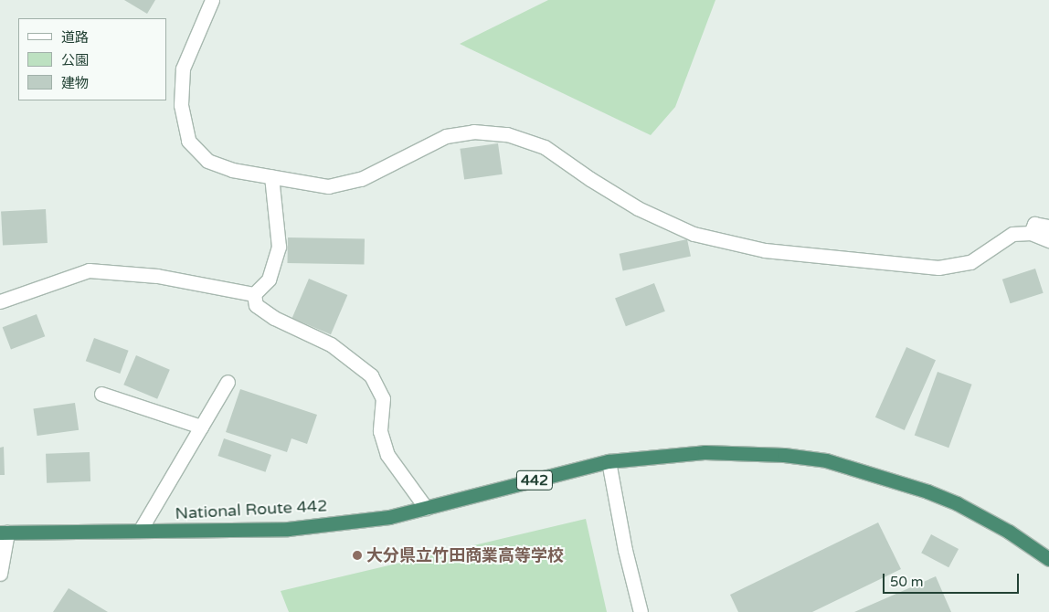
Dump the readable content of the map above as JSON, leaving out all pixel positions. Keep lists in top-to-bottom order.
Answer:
{
  "streets": {
    "highway": ["442", "National Route 442"]
  },
  "places": ["大分県立竹田商業高等学校"],
  "legend": ["道路", "公園", "建物"],
  "scale_bar": "50 m"
}
